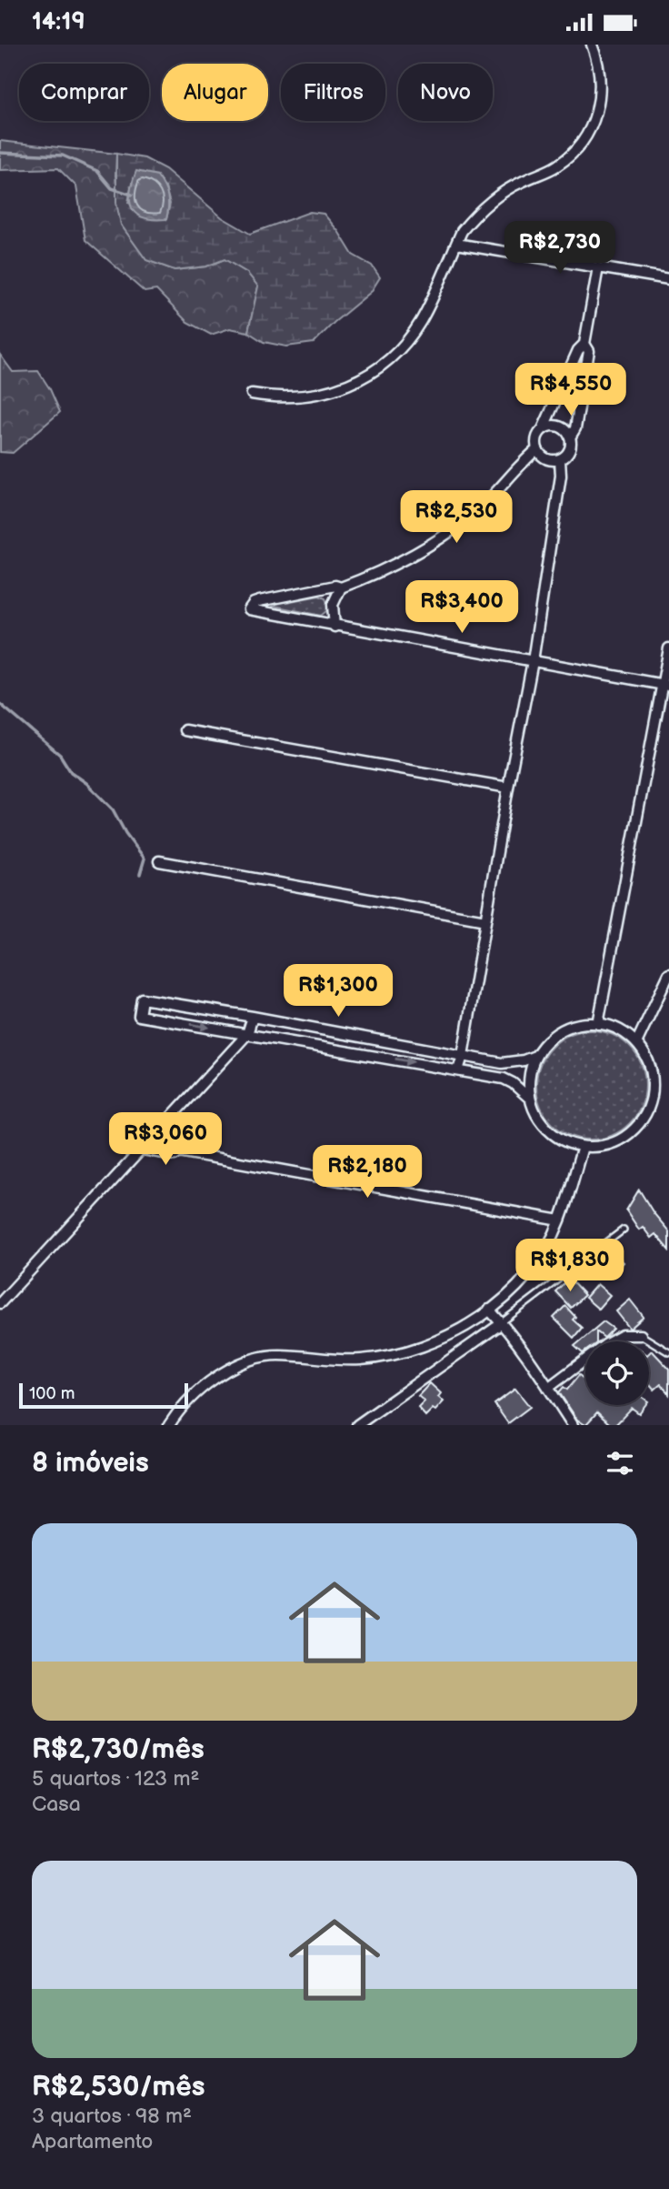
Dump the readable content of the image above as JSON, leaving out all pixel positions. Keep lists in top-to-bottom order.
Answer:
{
  "scale_bar": "100 m",
  "page": {
    "status": "14:19",
    "chip": [
      "Comprar",
      "Alugar",
      "Filtros",
      "Novo"
    ],
    "price": [
      "R$2,730",
      "R$4,550",
      "R$2,530",
      "R$3,400",
      "R$1,300",
      "R$3,060",
      "R$2,180",
      "R$1,830"
    ],
    "scale": "100 m",
    "heading": "8 imóveis",
    "list": [
      {
        "name": "R$2,730/mês",
        "note": "5 quartos · 123 m² · Casa"
      },
      {
        "name": "R$2,530/mês",
        "note": "3 quartos · 98 m² · Apartamento"
      }
    ]
  }
}
